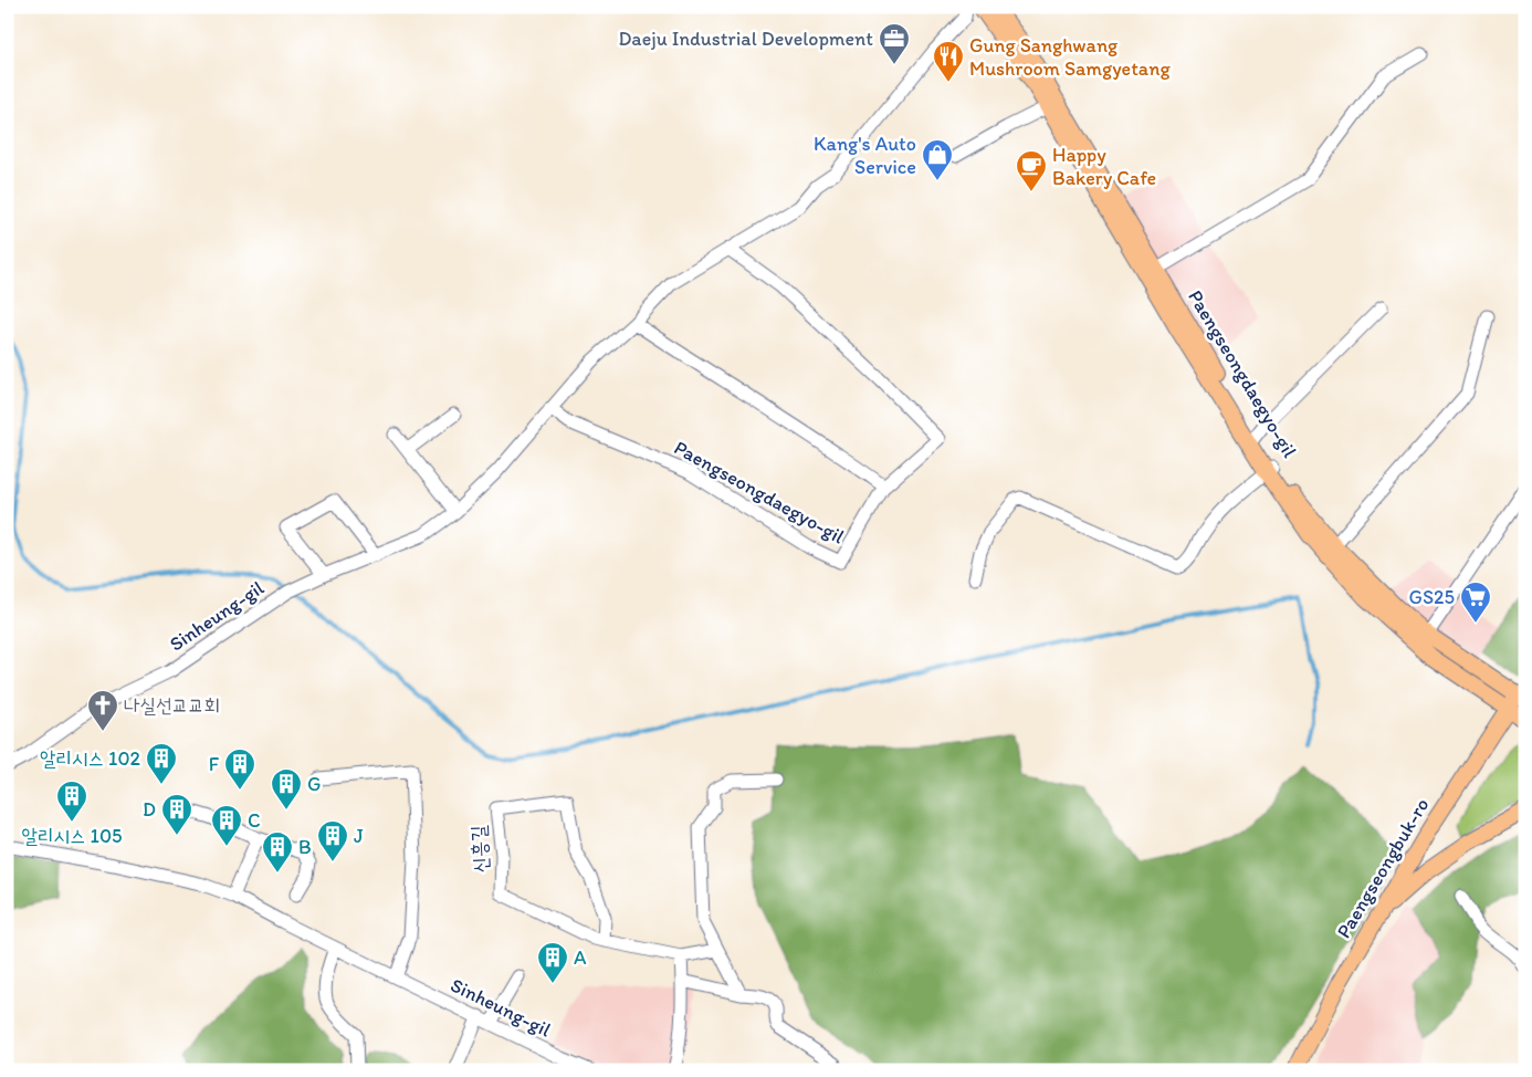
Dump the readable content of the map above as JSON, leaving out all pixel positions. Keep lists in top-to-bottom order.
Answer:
{
  "streets": {
    "main road": ["Paengseongdaegyo-gil", "Paengseongbuk-ro"],
    "street": ["Sinheung-gil", "신흥길"]
  },
  "crossings": [
    ["Paengseongdaegyo-gil", "Paengseongbuk-ro"]
  ],
  "places": {
    "office": ["Daeju Industrial Development"],
    "restaurant": ["Gung Sanghwang Mushroom Samgyetang"],
    "shop": ["Kang's Auto Service"],
    "cafe": ["Happy Bakery Cafe"],
    "supermarket": ["GS25"],
    "church": ["나실선교교회"],
    "building": [
      "알리시스 102",
      "F",
      "G",
      "알리시스 105",
      "D",
      "C",
      "J",
      "B",
      "A"
    ]
  }
}
